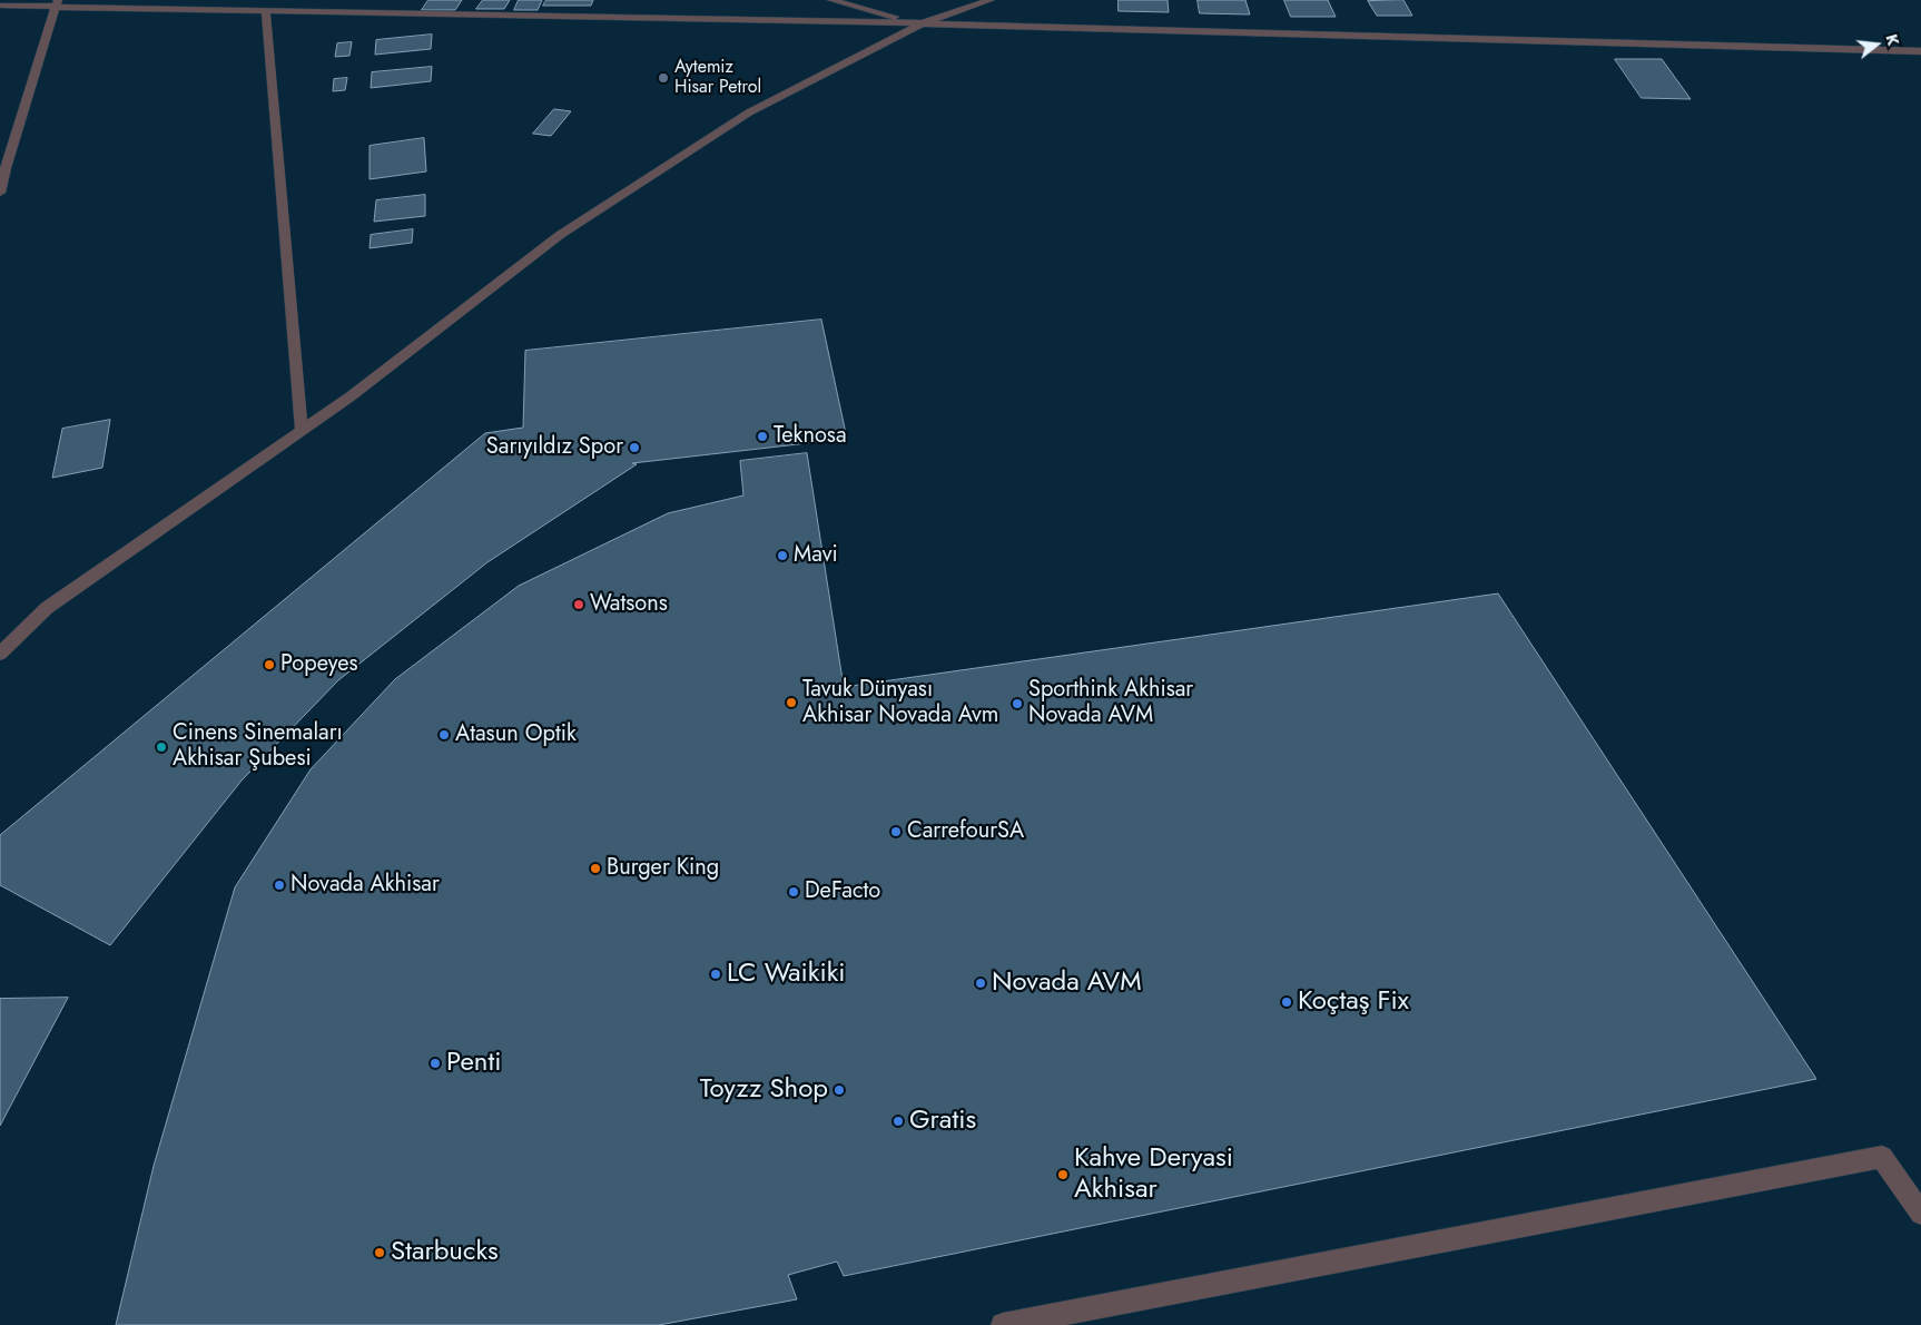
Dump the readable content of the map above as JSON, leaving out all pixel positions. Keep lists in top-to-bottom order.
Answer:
{
  "places": [
    "Aytemiz Hisar Petrol",
    "Teknosa",
    "Sarıyıldız Spor",
    "Mavi",
    "Watsons",
    "Popeyes",
    "Tavuk Dünyası Akhisar Novada Avm",
    "Sporthink Akhisar Novada AVM",
    "Atasun Optik",
    "Cinens Sinemaları Akhisar Şubesi",
    "CarrefourSA",
    "Burger King",
    "Novada Akhisar",
    "DeFacto",
    "LC Waikiki",
    "Novada AVM",
    "Koçtaş Fix",
    "Penti",
    "Toyzz Shop",
    "Gratis",
    "Kahve Deryasi Akhisar",
    "Starbucks"
  ],
  "north": "right"
}
